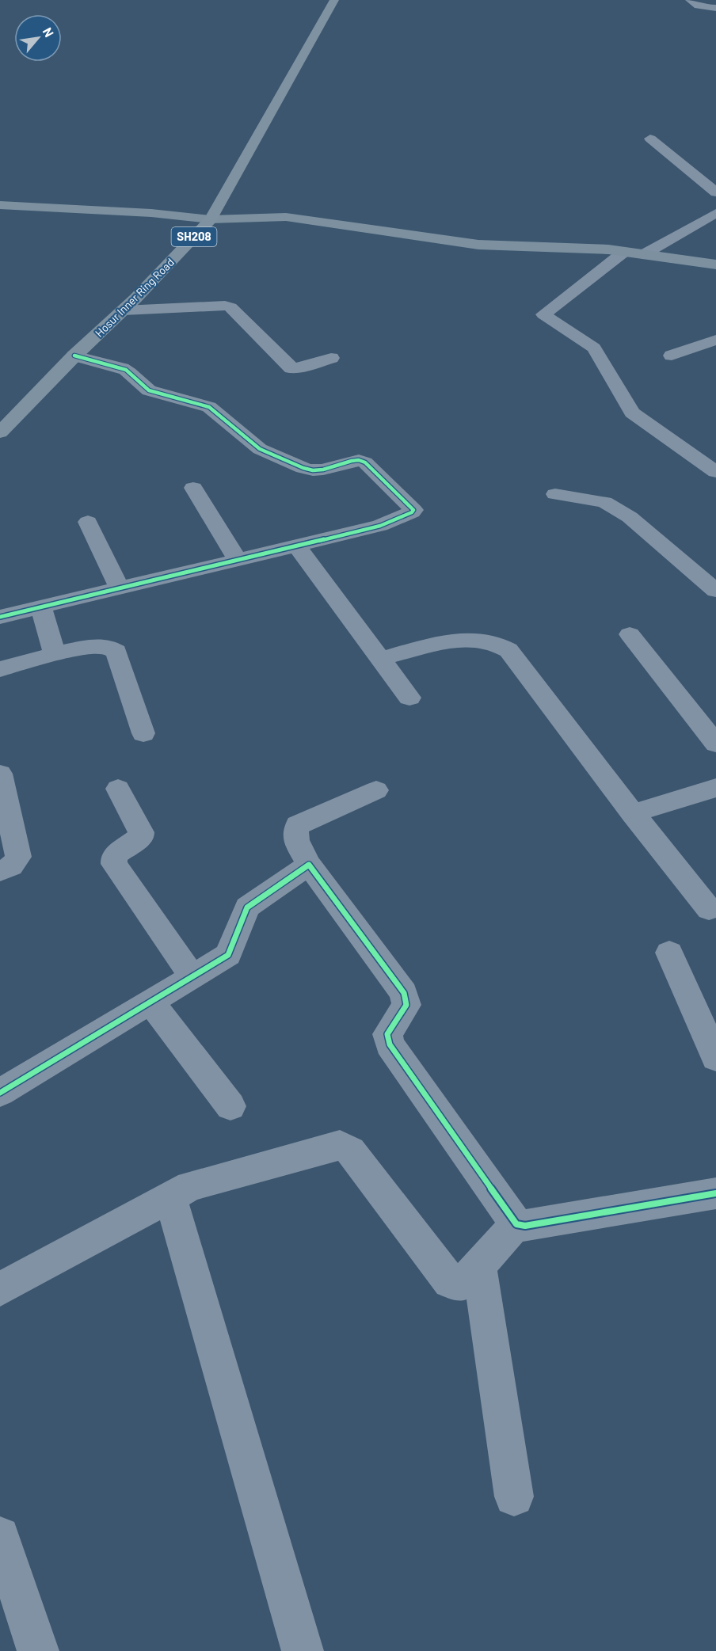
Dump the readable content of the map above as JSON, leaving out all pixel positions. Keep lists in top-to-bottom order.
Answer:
{
  "streets": {
    "main road": ["SH208", "Hosur Inner Ring Road"]
  },
  "north": "top right"
}
